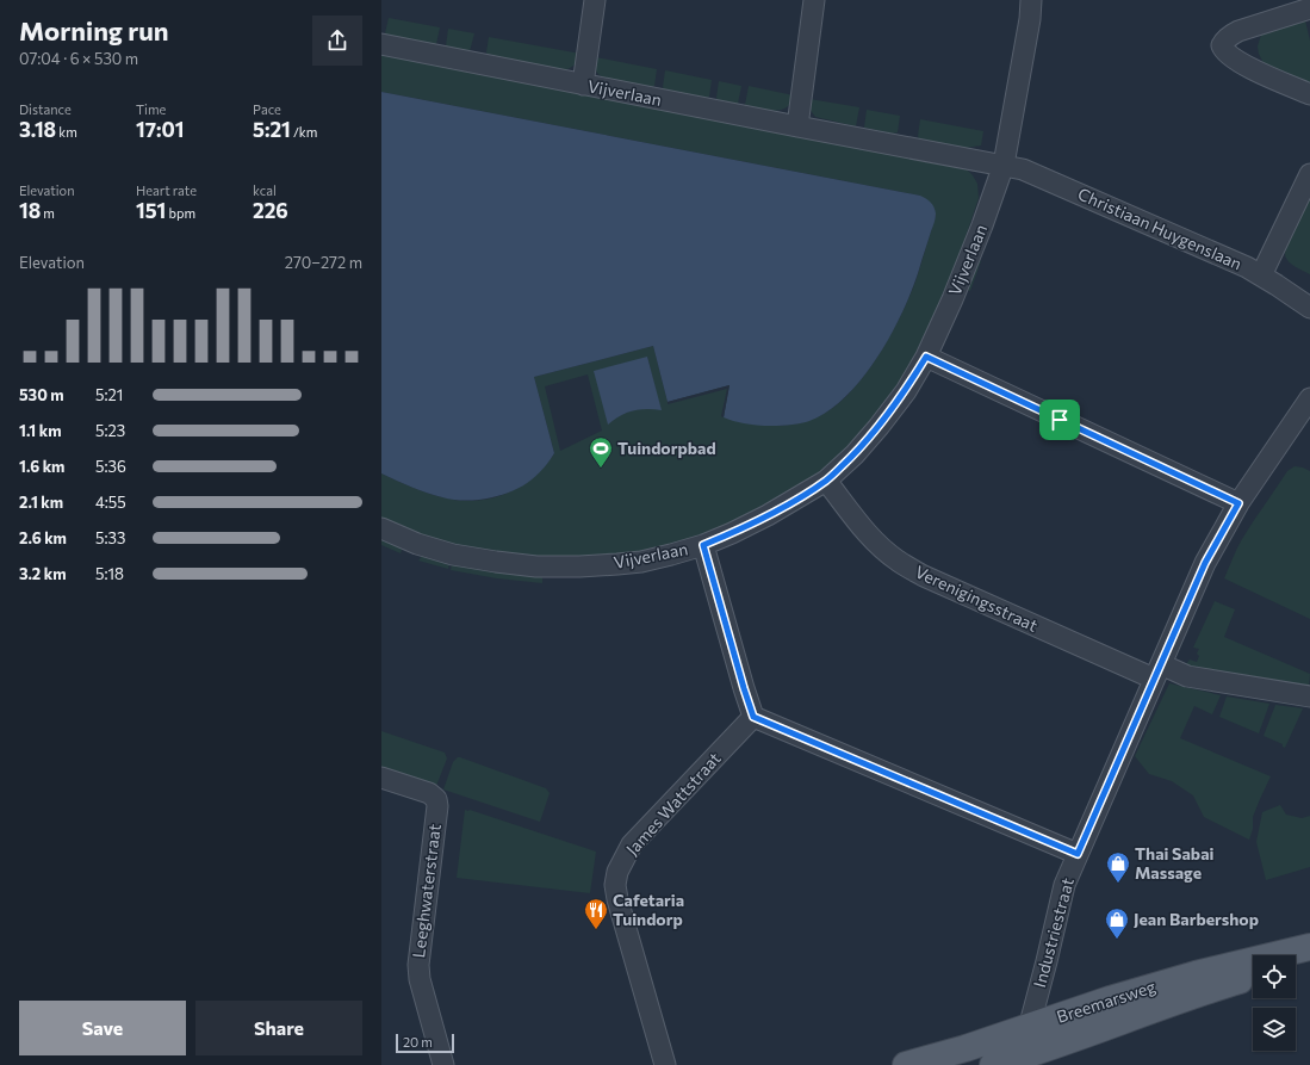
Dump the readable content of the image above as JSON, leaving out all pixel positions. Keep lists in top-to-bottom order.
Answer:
{
  "streets": {
    "main road": ["Breemarsweg"],
    "street": [
      "Vijverlaan",
      "Christiaan Huygenslaan",
      "Verenigingsstraat",
      "James Wattstraat",
      "Leeghwaterstraat",
      "Industriestraat"
    ]
  },
  "crossings": [
    ["Vijverlaan", "Christiaan Huygenslaan"],
    ["Vijverlaan", "Verenigingsstraat"],
    ["Verenigingsstraat", "Industriestraat"],
    ["Industriestraat", "Breemarsweg"]
  ],
  "places": {
    "sports": ["Tuindorpbad"],
    "shop": ["Thai Sabai Massage", "Jean Barbershop"],
    "restaurant": ["Cafetaria Tuindorp"]
  },
  "scale_bar": "20 m",
  "page": {
    "heading": ["Morning run", "07:04 · 6 × 530 m"],
    "stats": [
      ["Distance", "3.18 km"],
      ["Time", "17:01"],
      ["Pace", "5:21 /km"],
      ["Elevation", "18 m"],
      ["Heart rate", "151 bpm"],
      ["kcal", "226"]
    ],
    "chart": ["Elevation", "270–272 m"],
    "list": [
      {
        "name": "530 m",
        "note": "5:21"
      },
      {
        "name": "1.1 km",
        "note": "5:23"
      },
      {
        "name": "1.6 km",
        "note": "5:36"
      },
      {
        "name": "2.1 km",
        "note": "4:55"
      },
      {
        "name": "2.6 km",
        "note": "5:33"
      },
      {
        "name": "3.2 km",
        "note": "5:18"
      }
    ],
    "buttons": ["Save", "Share"],
    "scale": "20 m"
  }
}
